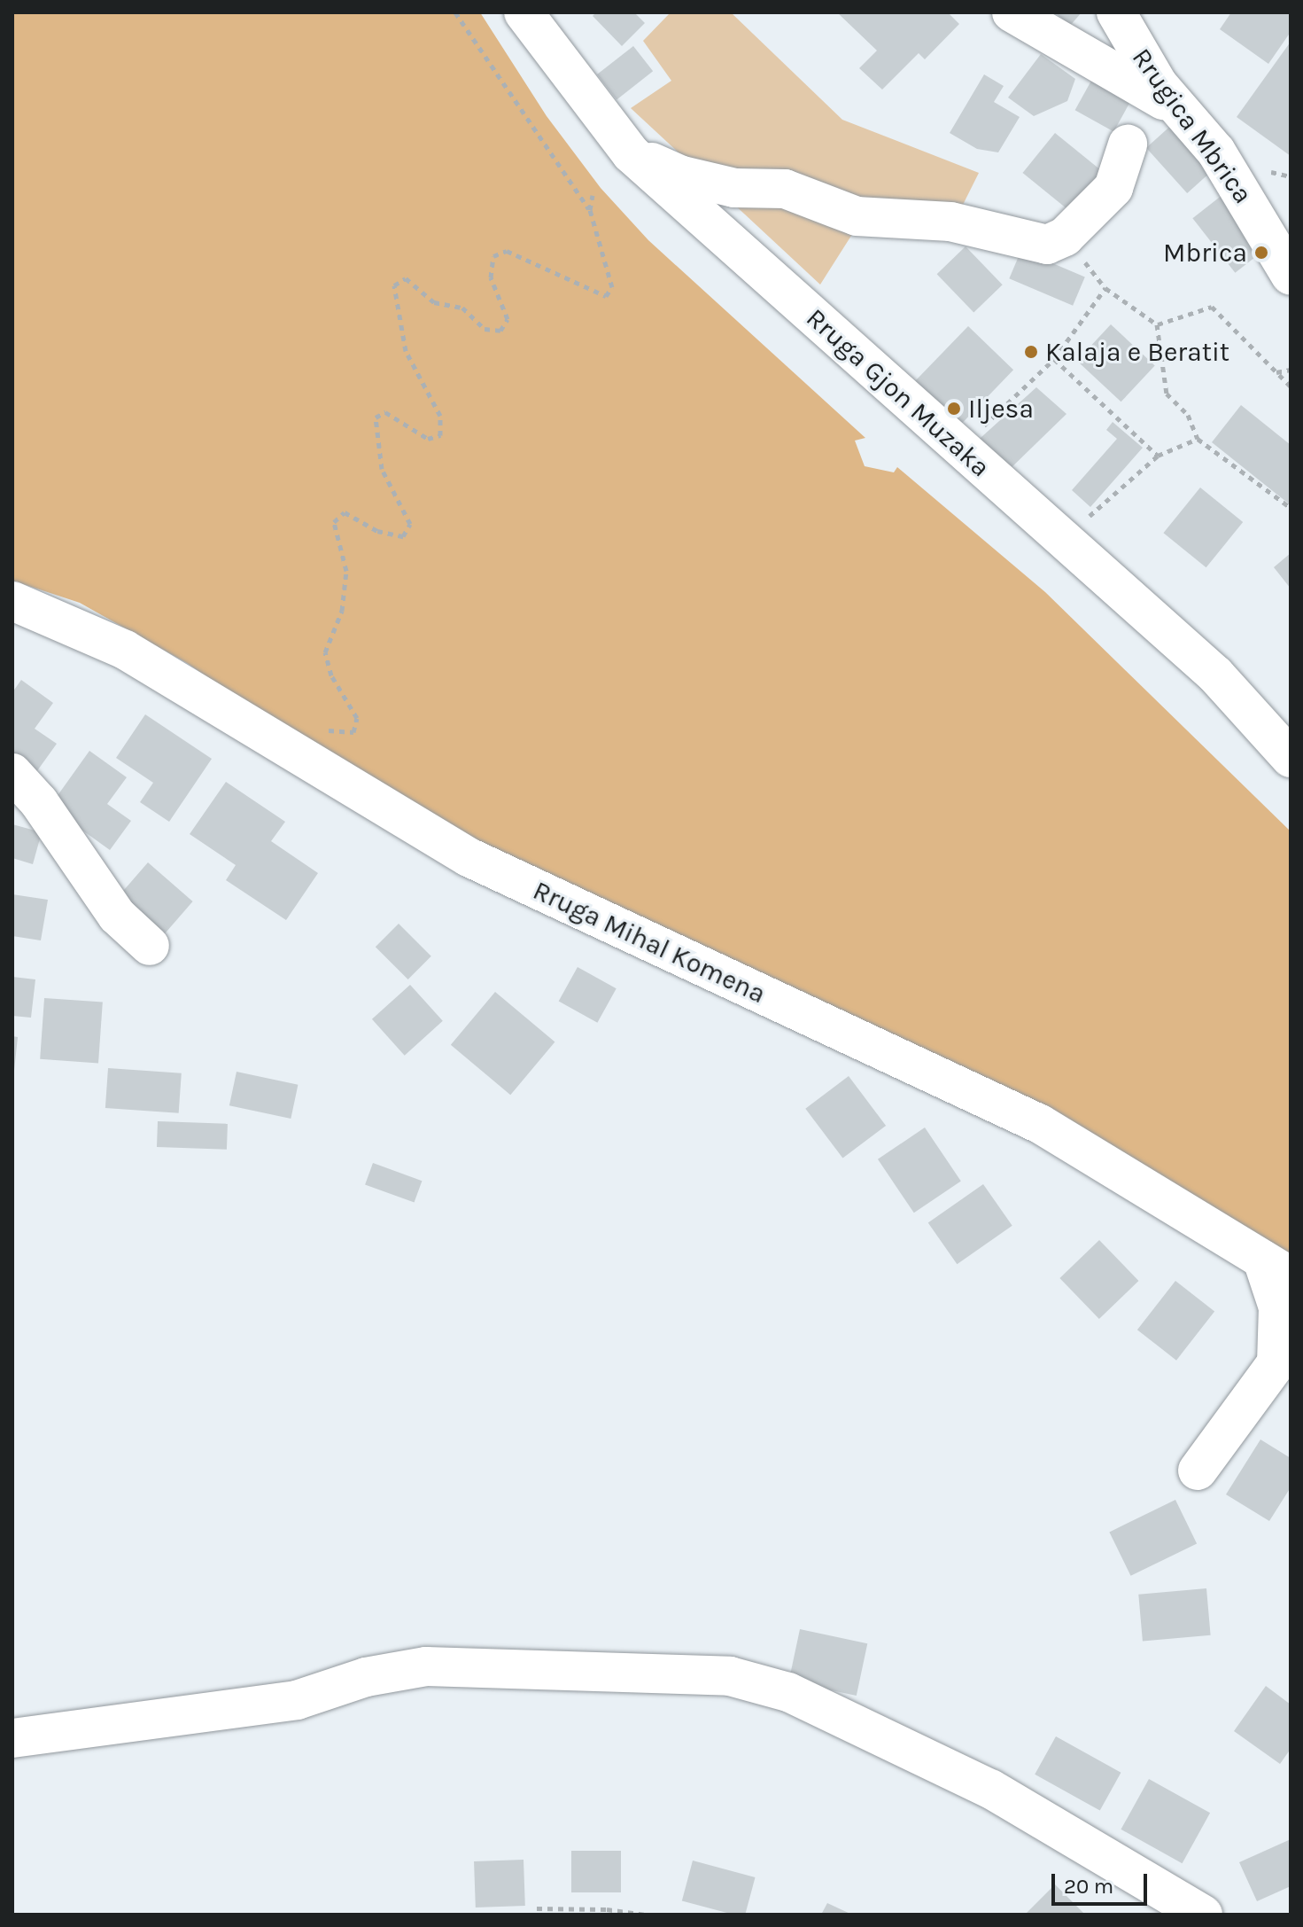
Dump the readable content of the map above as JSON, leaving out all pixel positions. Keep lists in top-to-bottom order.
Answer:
{
  "streets": {
    "street": ["Rrugica Mbrica", "Rruga Gjon Muzaka", "Rruga Mihal Komena"]
  },
  "places": ["Mbrica", "Kalaja e Beratit", "Iljesa"],
  "scale_bar": "20 m"
}
